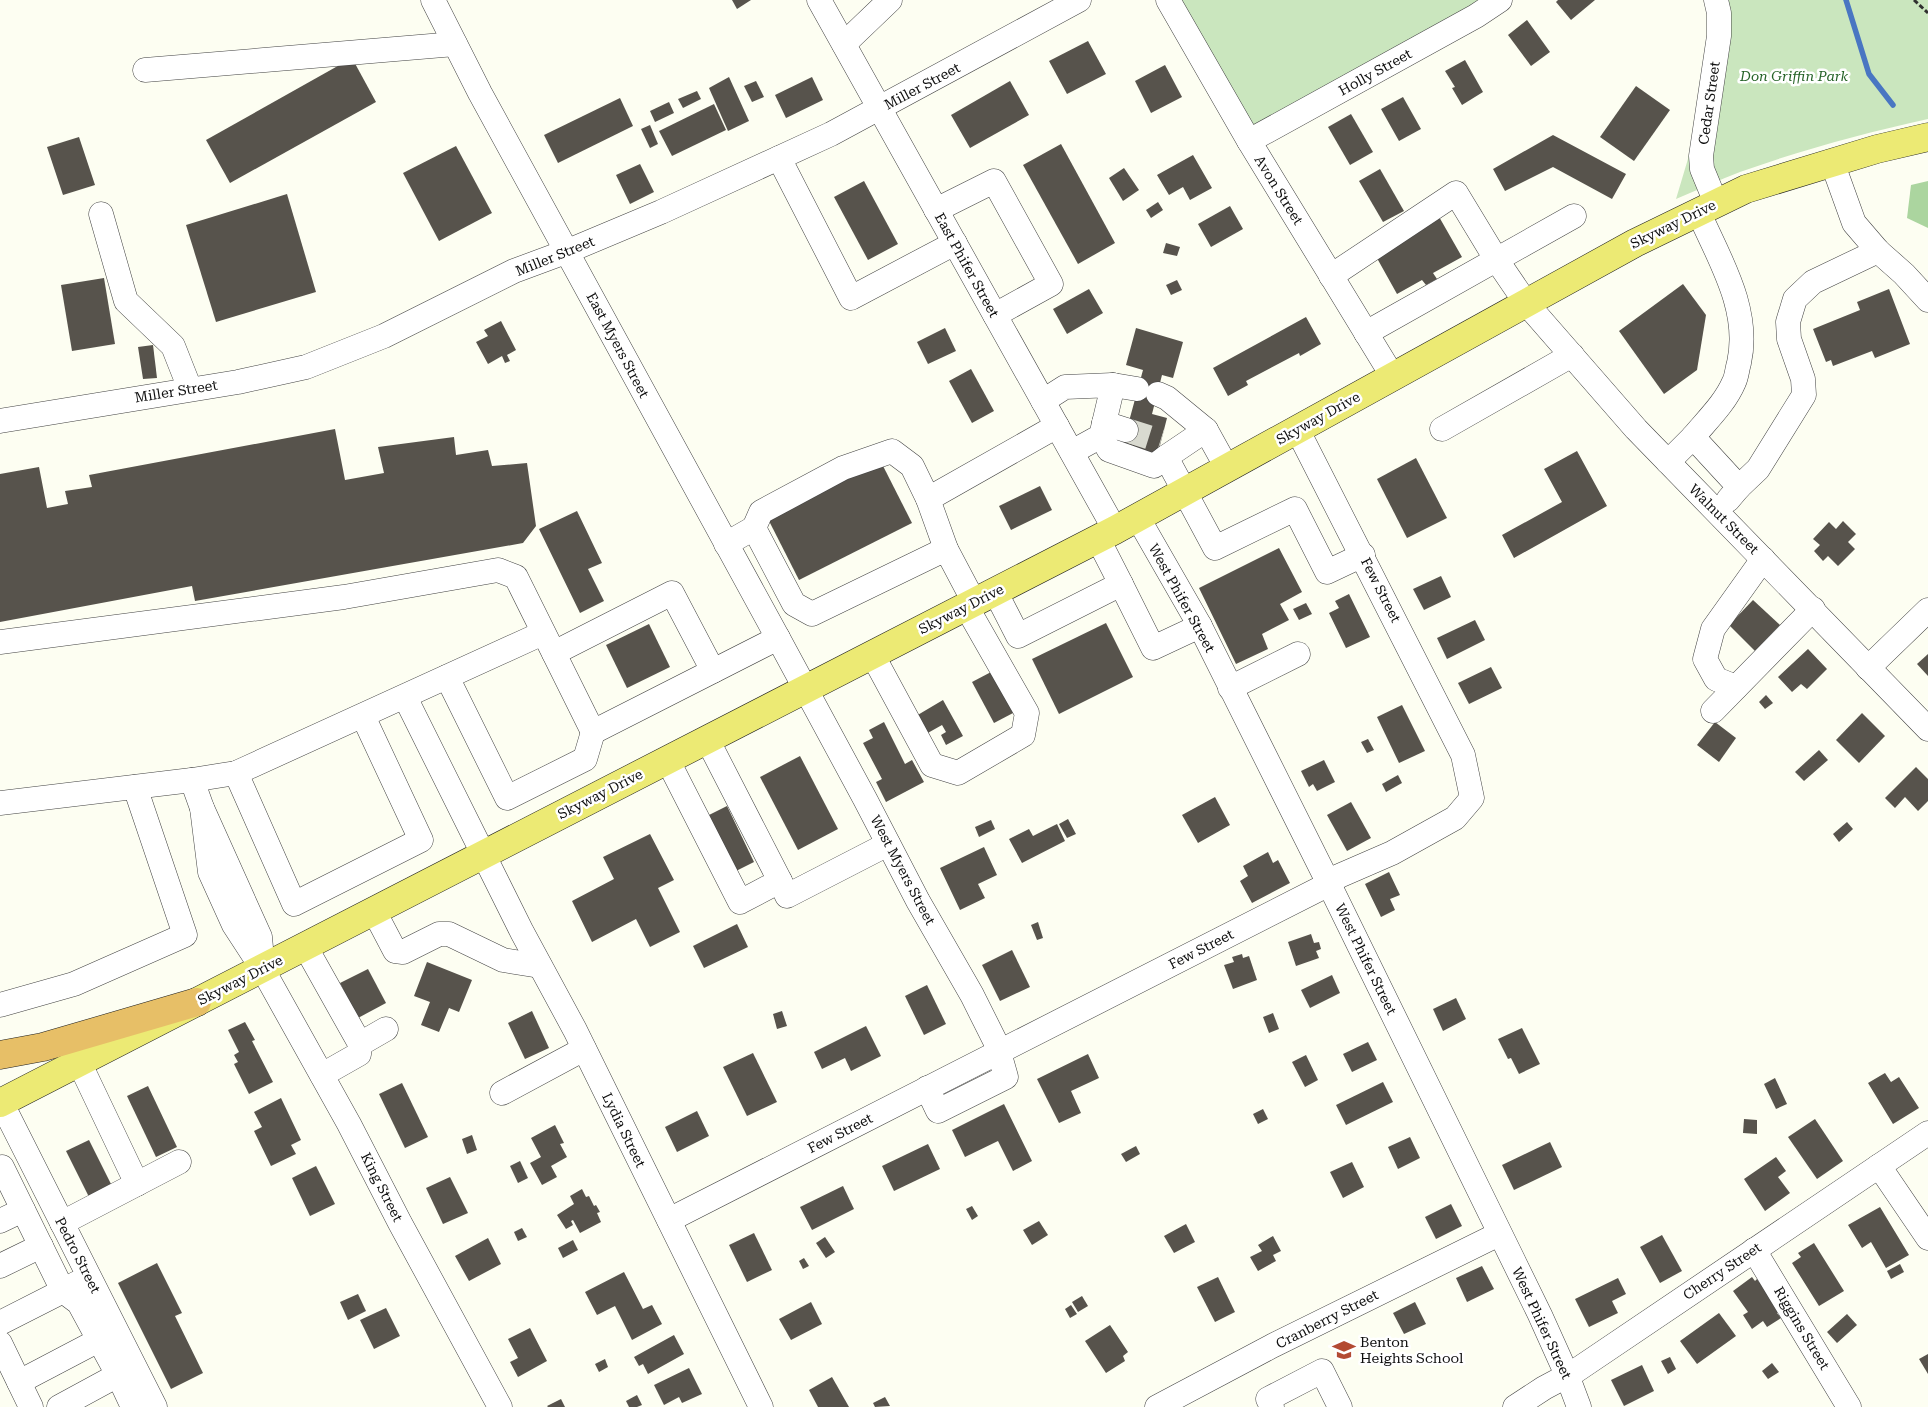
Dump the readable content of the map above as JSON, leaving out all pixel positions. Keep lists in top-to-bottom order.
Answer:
{
  "streets": {
    "main road": ["Skyway Drive"],
    "street": [
      "Holly Street",
      "Miller Street",
      "Cedar Street",
      "Avon Street",
      "East Phifer Street",
      "East Myers Street",
      "Walnut Street",
      "Few Street",
      "West Phifer Street",
      "West Myers Street",
      "Lydia Street",
      "King Street",
      "Pedro Street",
      "Cherry Street",
      "Cranberry Street",
      "Riggins Street"
    ]
  },
  "crossings": [
    ["Holly Street", "Avon Street"],
    ["Miller Street", "East Phifer Street"],
    ["Miller Street", "East Myers Street"],
    ["Cedar Street", "Skyway Drive"],
    ["Cedar Street", "Walnut Street"],
    ["Avon Street", "Skyway Drive"],
    ["Avon Street", "Walnut Street"],
    ["Skyway Drive", "East Phifer Street"],
    ["Skyway Drive", "East Myers Street"],
    ["Skyway Drive", "Walnut Street"],
    ["Skyway Drive", "West Phifer Street"],
    ["Skyway Drive", "West Myers Street"],
    ["Skyway Drive", "Lydia Street"],
    ["Skyway Drive", "King Street"],
    ["Skyway Drive", "Pedro Street"],
    ["East Phifer Street", "West Phifer Street"],
    ["East Myers Street", "West Myers Street"],
    ["Few Street", "West Phifer Street"],
    ["Few Street", "West Myers Street"],
    ["Few Street", "Lydia Street"],
    ["West Phifer Street", "Cherry Street"],
    ["West Phifer Street", "Cranberry Street"],
    ["Cherry Street", "Riggins Street"]
  ],
  "parks": ["Don Griffin Park"],
  "places": {
    "school or university": ["Benton Heights School"]
  }
}
